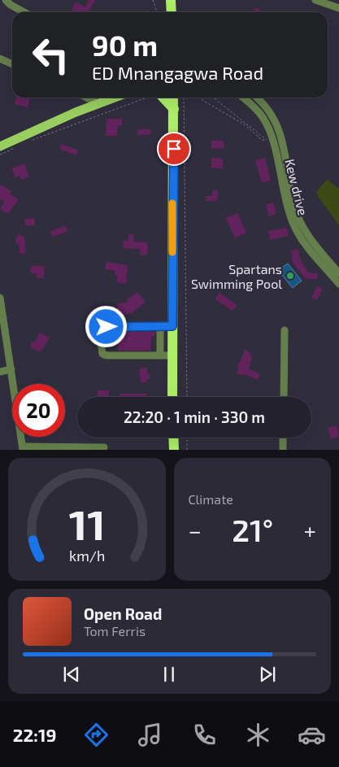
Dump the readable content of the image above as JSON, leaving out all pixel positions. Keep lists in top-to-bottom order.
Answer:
{
  "streets": {
    "street": ["Kew drive"]
  },
  "places": ["Spartans Swimming Pool"],
  "page": {
    "turn": ["90 m", "ED Mnangagwa Road"],
    "limit": "20",
    "trip": "22:20 · 1 min · 330 m",
    "tile": "Climate",
    "heat": ["−", "21°", "+"],
    "song": ["Open Road", "Tom Ferris"],
    "tabs": "22:19",
    "gauge": ["11", "km/h"]
  }
}
